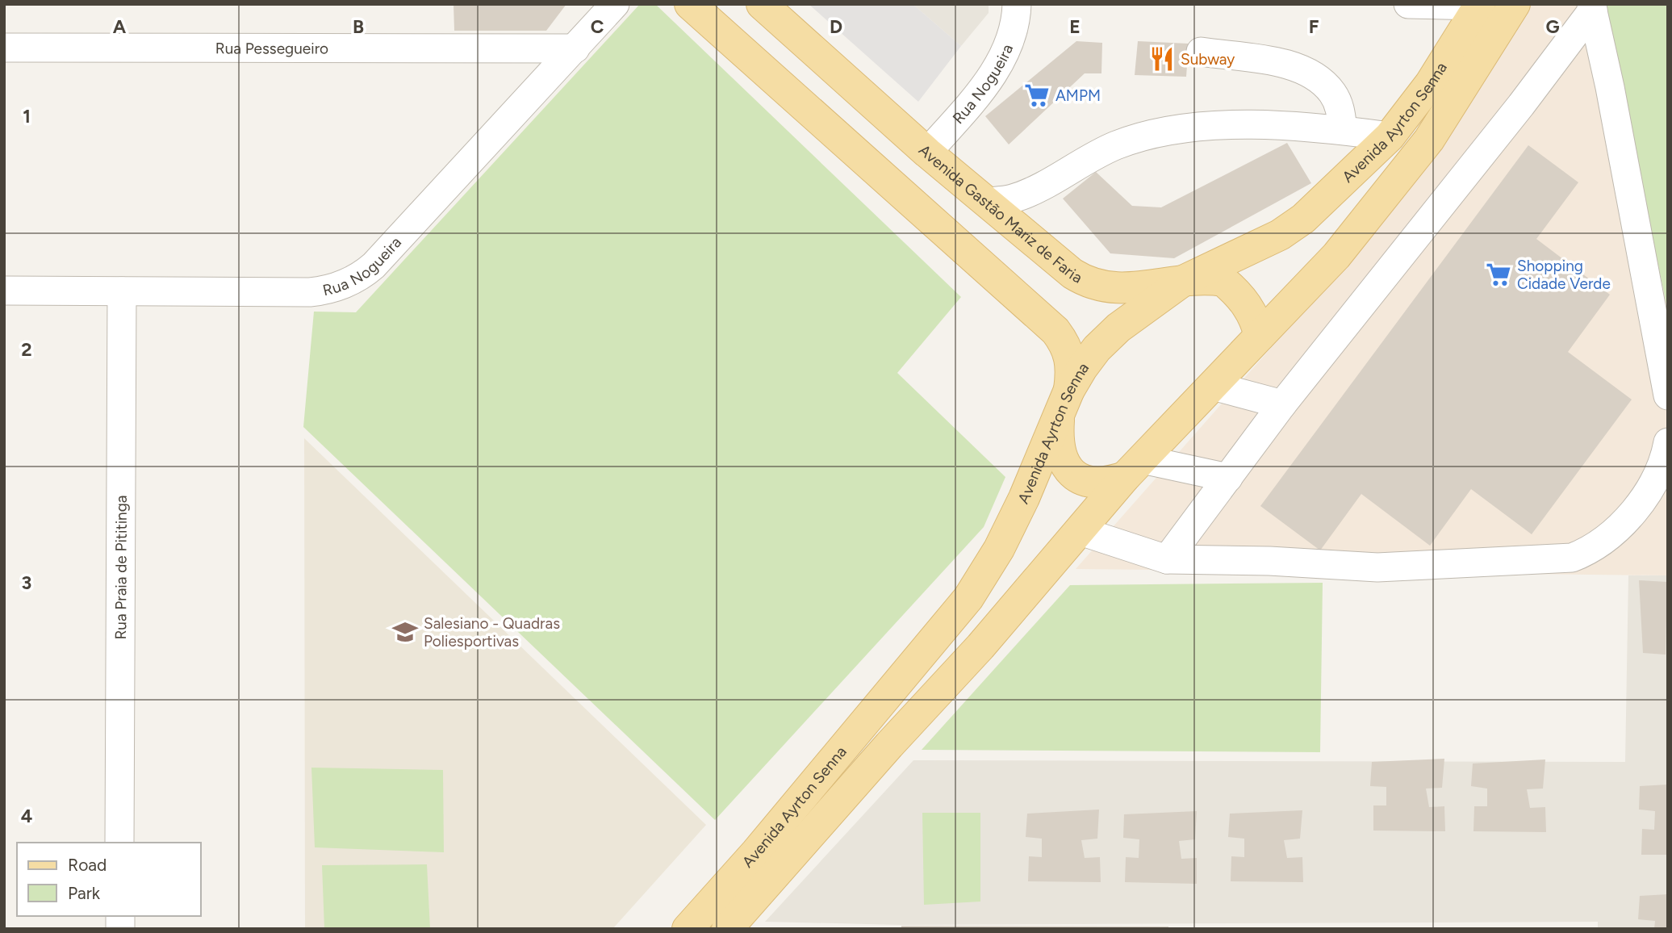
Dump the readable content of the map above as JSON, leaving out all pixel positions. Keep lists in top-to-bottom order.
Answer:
{
  "streets": {
    "main road": ["Avenida Ayrton Senna", "Avenida Gastão Mariz de Faria"],
    "street": ["Rua Pessegueiro", "Rua Nogueira", "Rua Praia de Pititinga"]
  },
  "crossings": [
    ["Rua Pessegueiro", "Rua Nogueira"],
    ["Rua Nogueira", "Avenida Gastão Mariz de Faria"],
    ["Rua Nogueira", "Rua Praia de Pititinga"],
    ["Avenida Ayrton Senna", "Avenida Gastão Mariz de Faria"]
  ],
  "places": {
    "restaurant": ["Subway"],
    "supermarket": ["AMPM", "Shopping Cidade Verde"],
    "school or university": ["Salesiano - Quadras Poliesportivas"]
  },
  "legend": ["Road", "Park"],
  "grid": {
    "columns": [
      "A",
      "B",
      "C",
      "D",
      "E",
      "F",
      "G"
    ],
    "rows": [
      "1",
      "2",
      "3",
      "4"
    ]
  }
}
